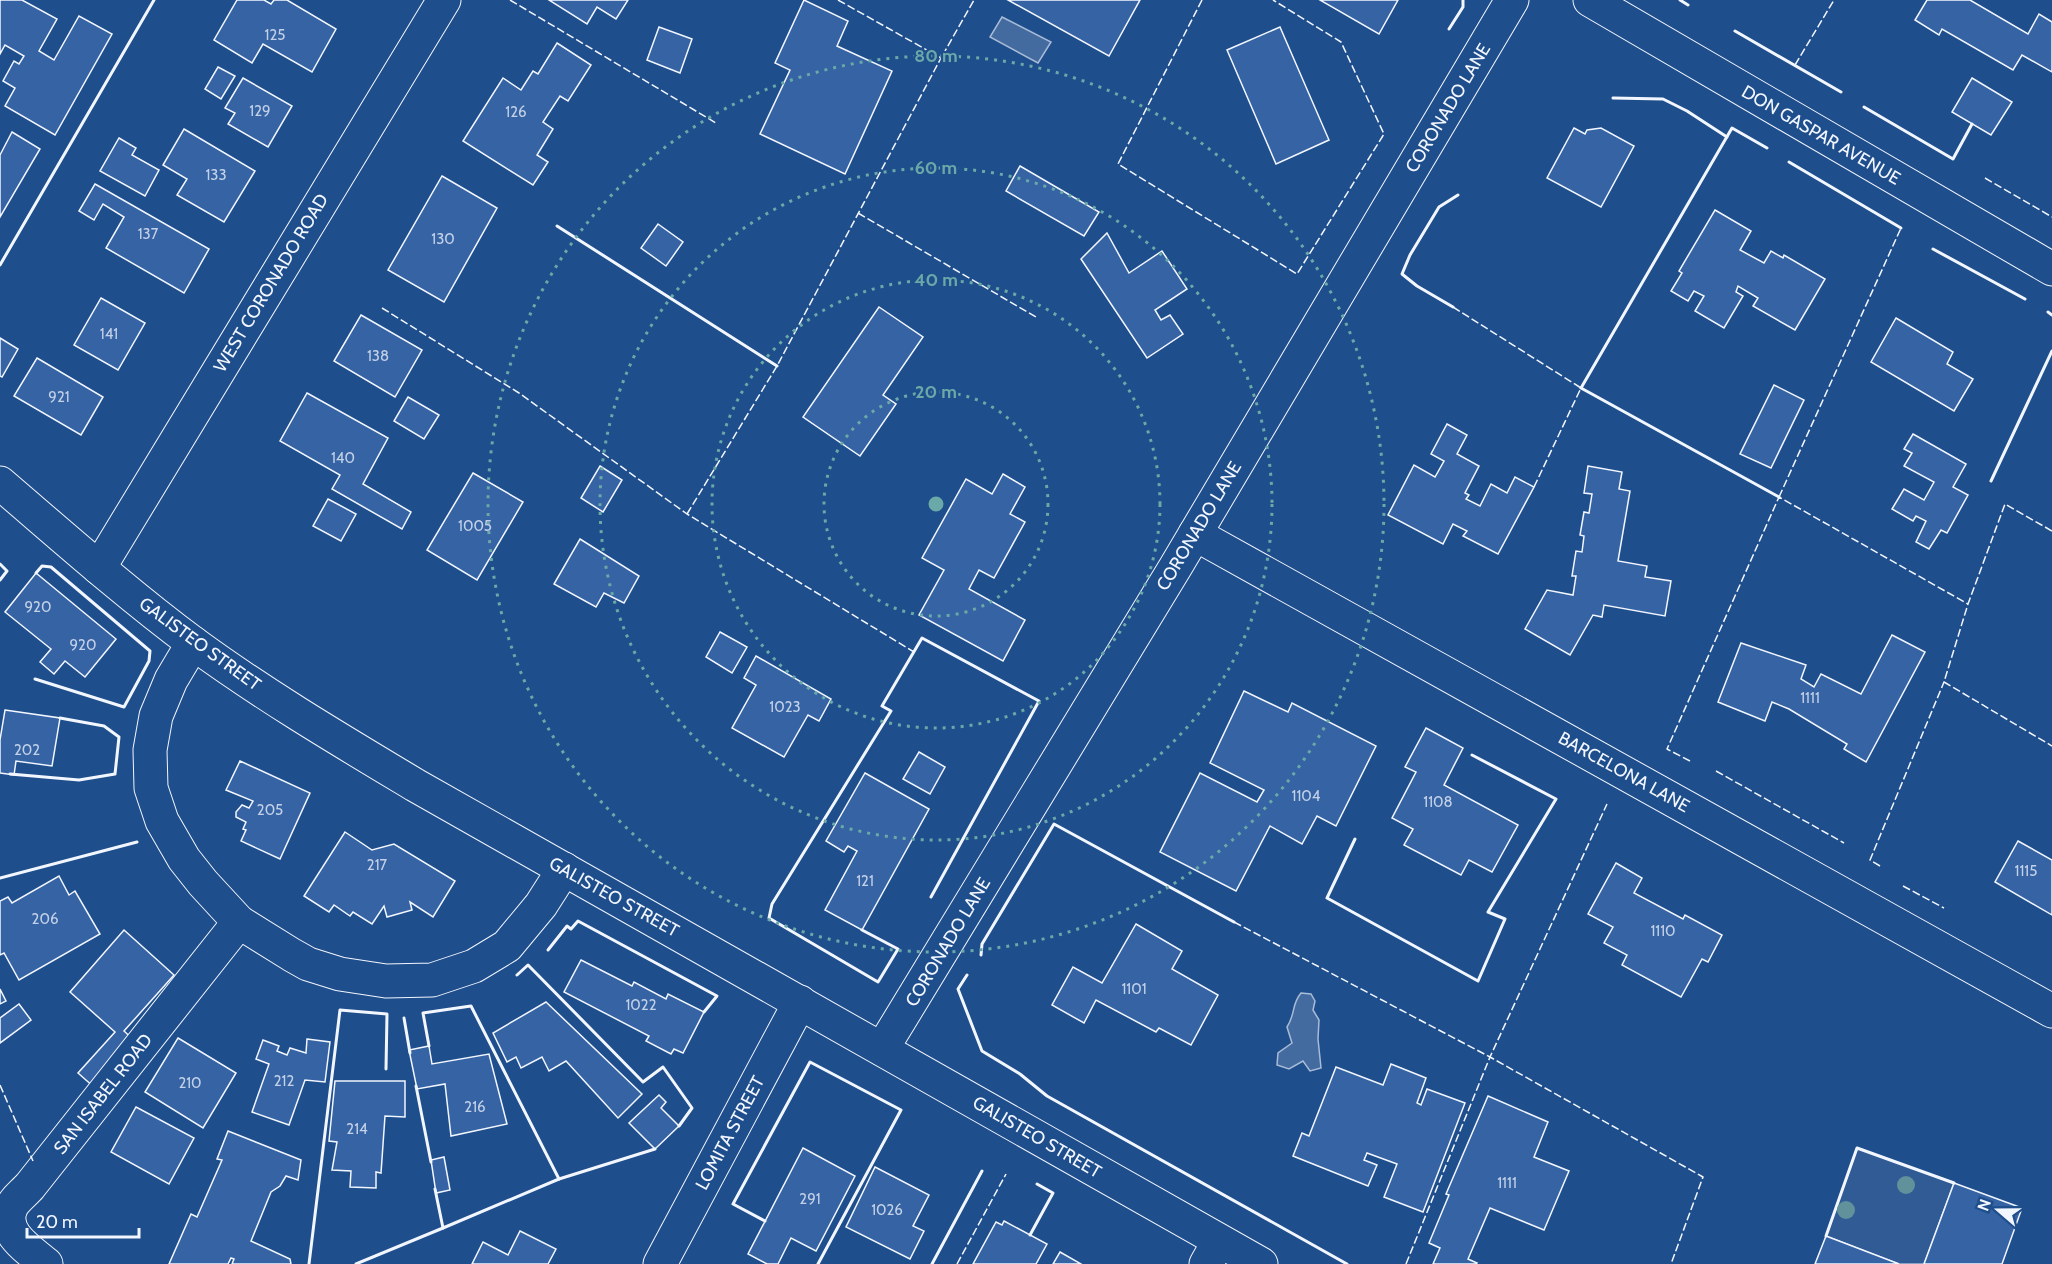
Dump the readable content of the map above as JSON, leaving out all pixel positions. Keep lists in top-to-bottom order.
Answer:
{
  "streets": {
    "street": [
      "CORONADO LANE",
      "DON GASPAR AVENUE",
      "WEST CORONADO ROAD",
      "GALISTEO STREET",
      "BARCELONA LANE",
      "SAN ISABEL ROAD",
      "LOMITA STREET"
    ]
  },
  "crossings": [
    ["CORONADO LANE", "GALISTEO STREET"],
    ["CORONADO LANE", "BARCELONA LANE"],
    ["WEST CORONADO ROAD", "GALISTEO STREET"],
    ["GALISTEO STREET", "LOMITA STREET"]
  ],
  "house_numbers": [
    "125",
    "129",
    "126",
    "133",
    "137",
    "130",
    "141",
    "138",
    "921",
    "140",
    "1005",
    "920",
    "920",
    "1111",
    "1023",
    "202",
    "1104",
    "1108",
    "205",
    "217",
    "1115",
    "121",
    "206",
    "1110",
    "1101",
    "1022",
    "212",
    "210",
    "216",
    "214",
    "1111",
    "291",
    "1026"
  ],
  "scale_bar": "20 m",
  "north": "left",
  "rings": [
    "80 m",
    "60 m",
    "40 m",
    "20 m"
  ]
}
